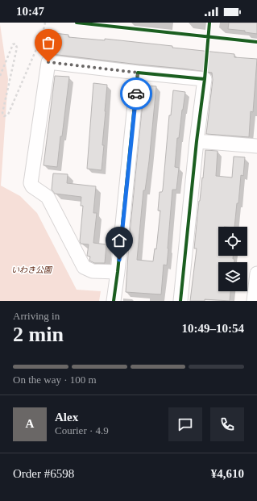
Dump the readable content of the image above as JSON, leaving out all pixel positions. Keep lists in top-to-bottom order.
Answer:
{
  "parks": ["いわき公園"],
  "page": {
    "status": "10:47",
    "heading": ["2 min", "Arriving in", "10:49–10:54"],
    "panel": [
      "Alex",
      "Courier · 4.9",
      "Order #6598",
      "¥4,610"
    ],
    "bar": "On the way · 100 m",
    "round": "A"
  }
}
